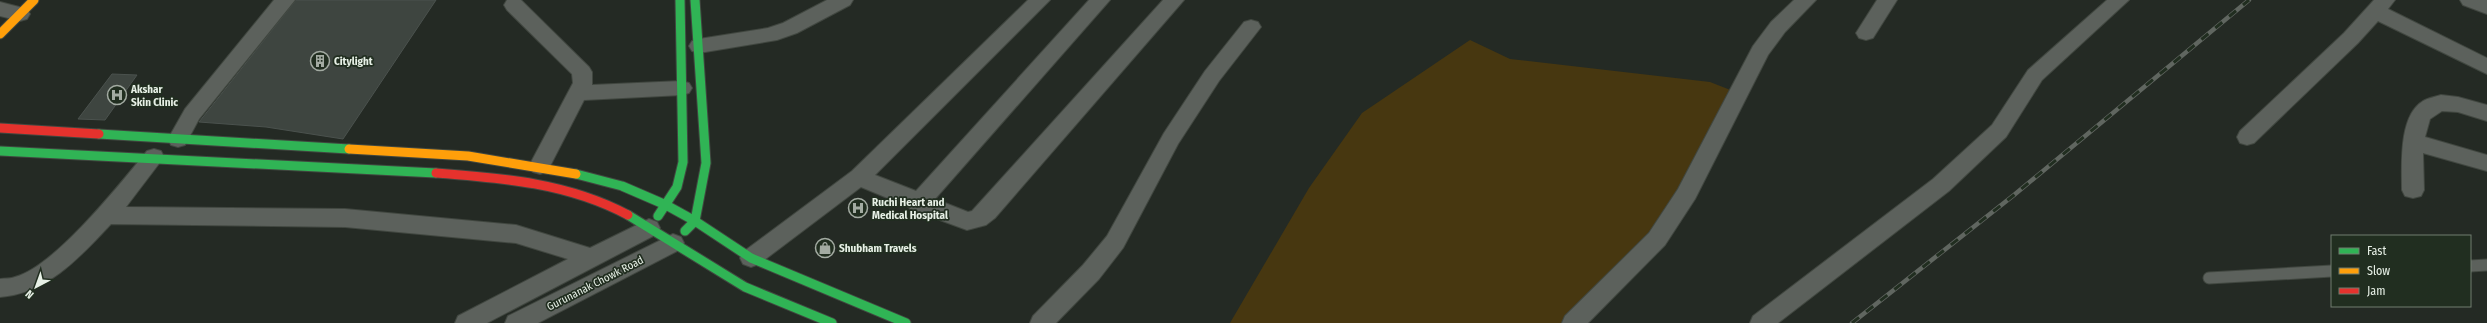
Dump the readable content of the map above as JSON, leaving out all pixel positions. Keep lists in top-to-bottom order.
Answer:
{
  "streets": {
    "street": ["Gurunanak Chowk Road"]
  },
  "places": {
    "building": ["Citylight"],
    "hospital": ["Akshar Skin Clinic", "Ruchi Heart and Medical Hospital"],
    "shop": ["Shubham Travels"]
  },
  "legend": ["Fast", "Slow", "Jam"],
  "north": "bottom left"
}
